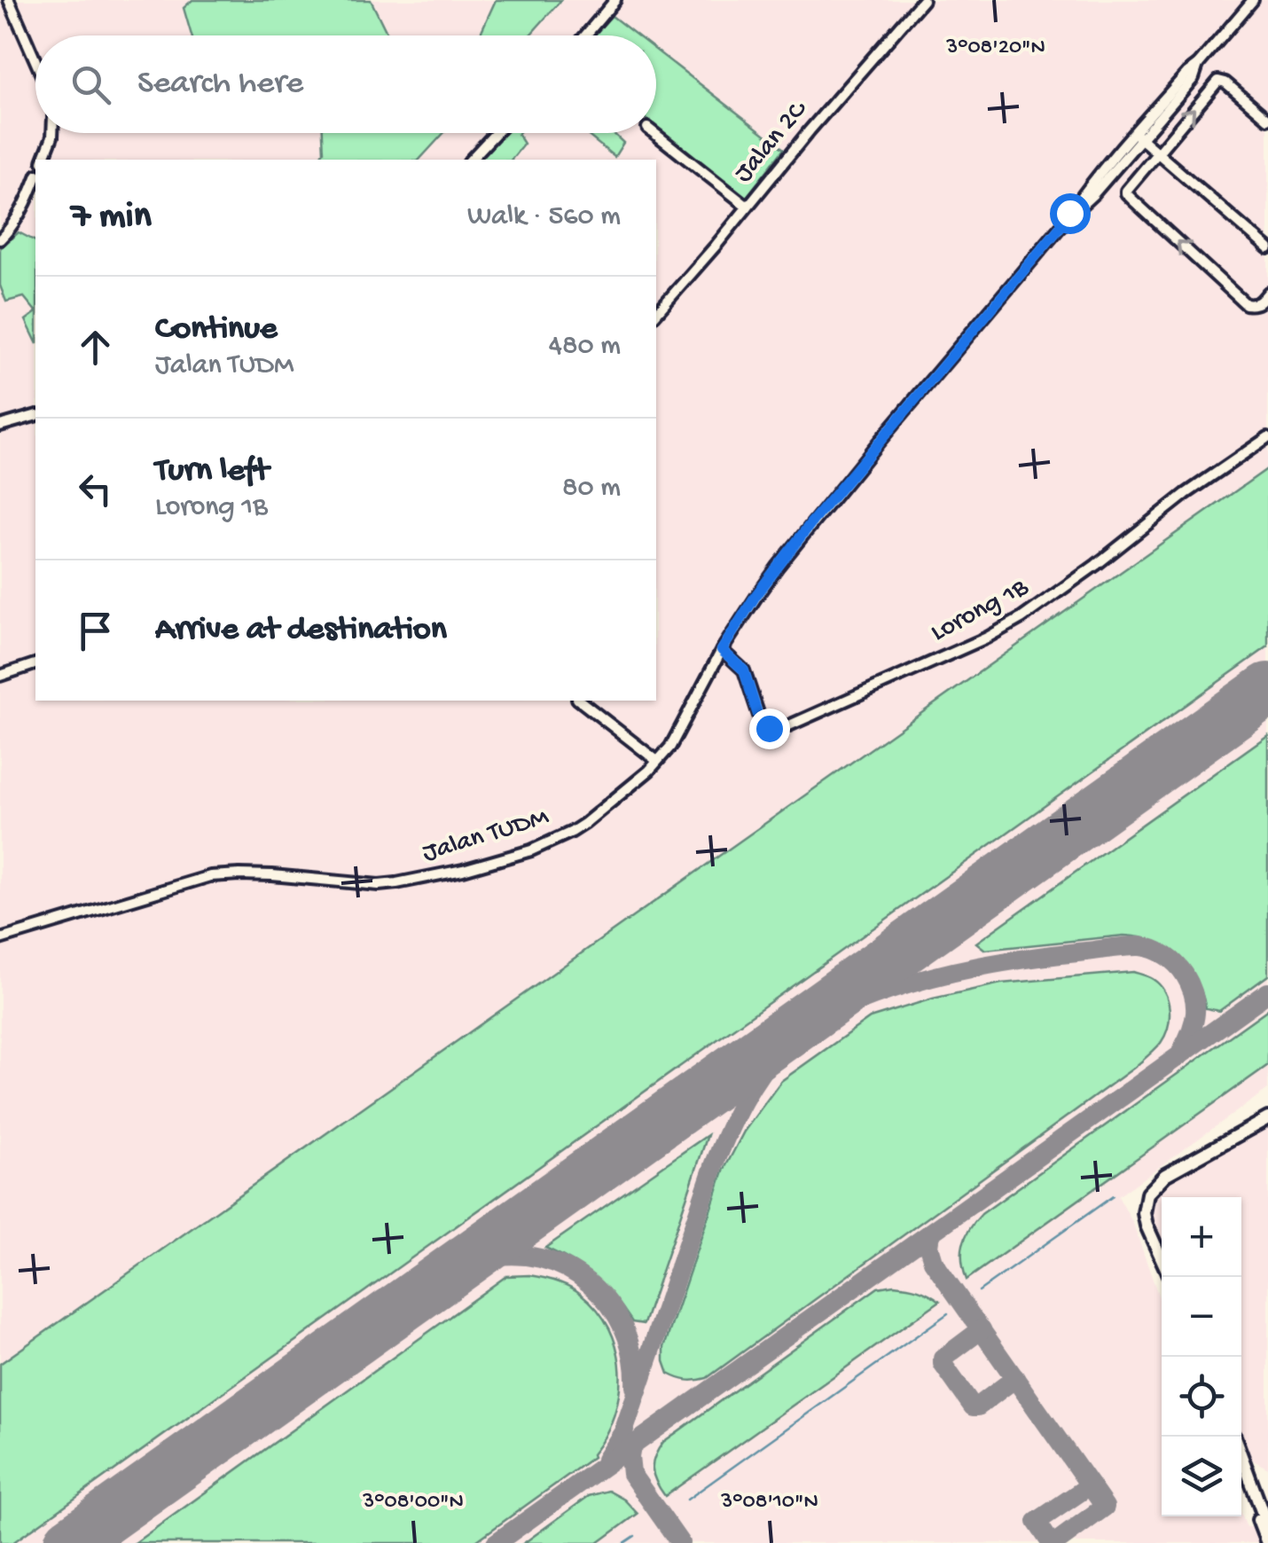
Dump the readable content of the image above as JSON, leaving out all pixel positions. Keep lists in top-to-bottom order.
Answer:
{
  "streets": {
    "street": ["Jalan 2C", "Lorong 1B", "Jalan TUDM"]
  },
  "crossings": [
    ["Lorong 1B", "Jalan TUDM"]
  ],
  "page": {
    "search": "Search here",
    "heading": ["7 min", "Walk · 560 m"],
    "list": [
      ["Continue", "Jalan TUDM", "480 m"],
      ["Turn left", "Lorong 1B", "80 m"],
      "Arrive at destination"
    ],
    "map_buttons": ["+", "−"]
  },
  "coordinates": ["3°08'20\"N", "3°08'00\"N", "3°08'10\"N"]
}
